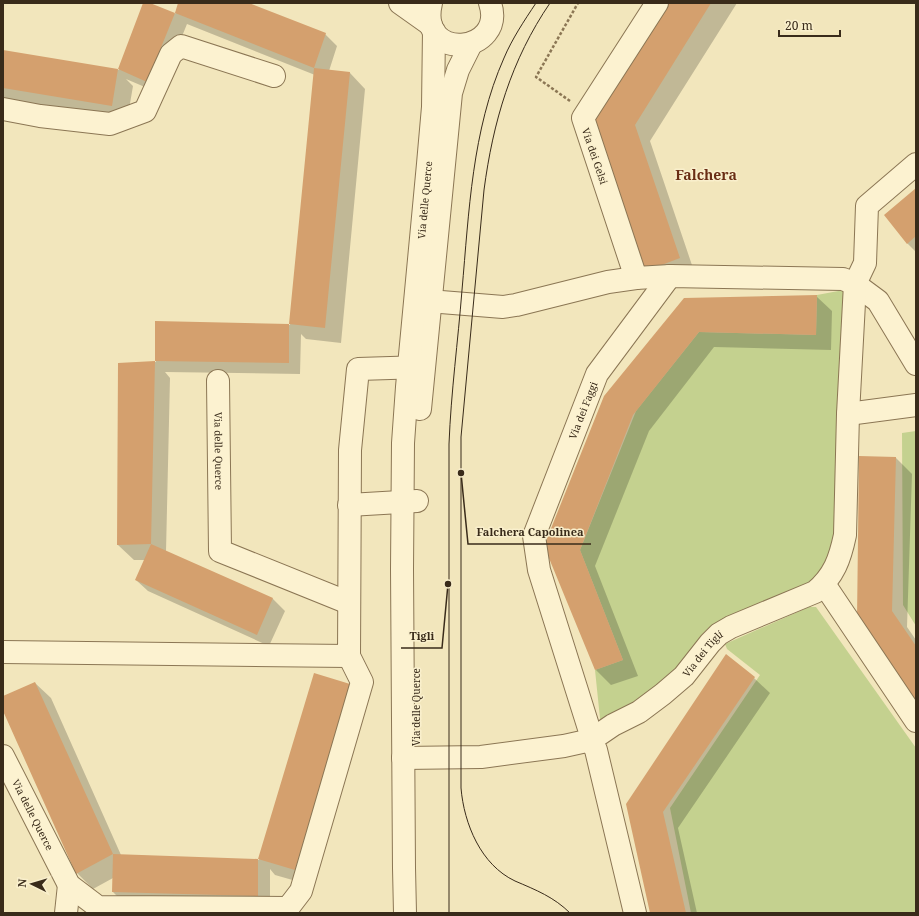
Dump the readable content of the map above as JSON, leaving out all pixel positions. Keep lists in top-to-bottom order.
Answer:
{
  "streets": {
    "street": [
      "Via dei Gelsi",
      "Via delle Querce",
      "Via dei Faggi",
      "Via dei Tigli"
    ]
  },
  "crossings": [
    ["Via delle Querce", "Via dei Tigli"],
    ["Via dei Faggi", "Via dei Tigli"]
  ],
  "districts": ["Falchera"],
  "places": ["Falchera Capolinea", "Tigli"],
  "scale_bar": "20 m",
  "north": "left"
}
